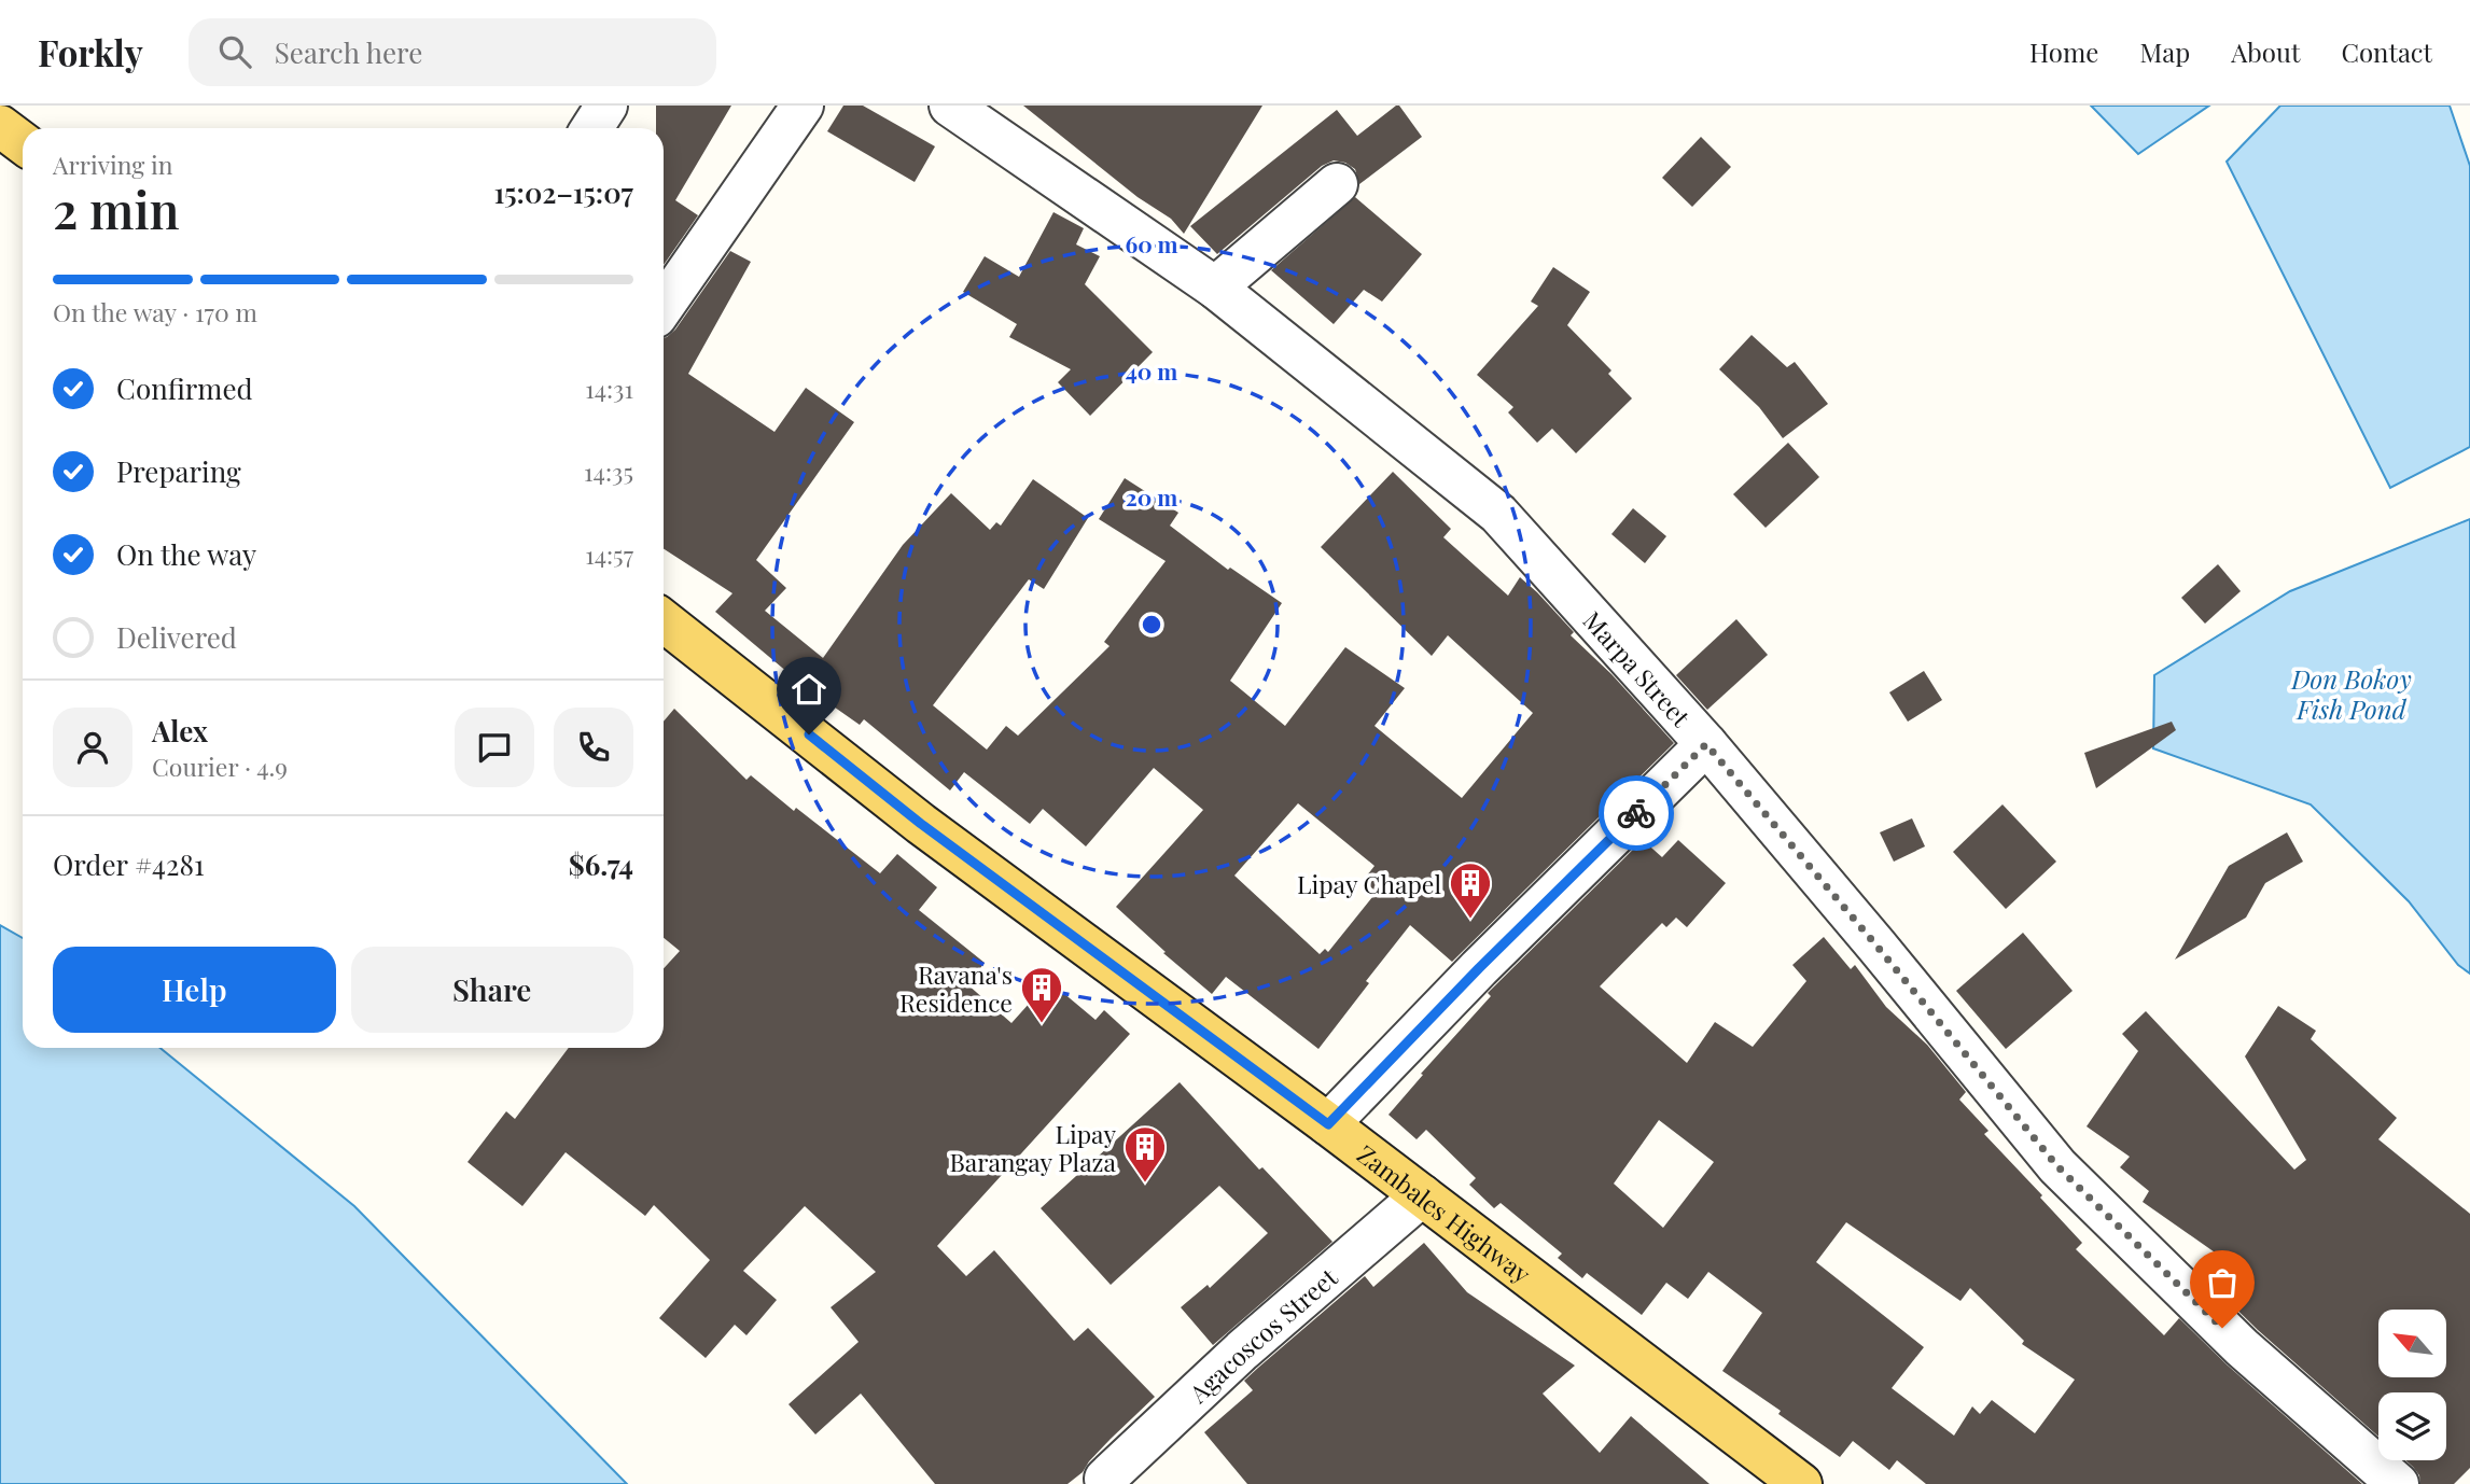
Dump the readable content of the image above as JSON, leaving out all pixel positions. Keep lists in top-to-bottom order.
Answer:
{
  "streets": {
    "main road": ["Zambales Highway"],
    "street": ["Marpa Street", "Agacoscos Street"]
  },
  "crossings": [
    ["Zambales Highway", "Agacoscos Street"]
  ],
  "water": ["Don Bokoy Fish Pond"],
  "places": {
    "building": ["Lipay Chapel", "Ravana's Residence", "Lipay Barangay Plaza"]
  },
  "north": "top left",
  "page": {
    "header": "Forkly",
    "search": "Search here",
    "nav": [
      "Home",
      "Map",
      "About",
      "Contact"
    ],
    "heading": ["2 min", "Arriving in", "15:02–15:07"],
    "panel": [
      "Alex",
      "Courier · 4.9",
      "Order #4281",
      "$6.74"
    ],
    "bar": "On the way · 170 m",
    "list": [
      ["Confirmed", "14:31"],
      ["Preparing", "14:35"],
      ["On the way", "14:57"],
      "Delivered"
    ],
    "buttons": ["Help", "Share"]
  },
  "rings": ["60 m", "40 m", "20 m"]
}
